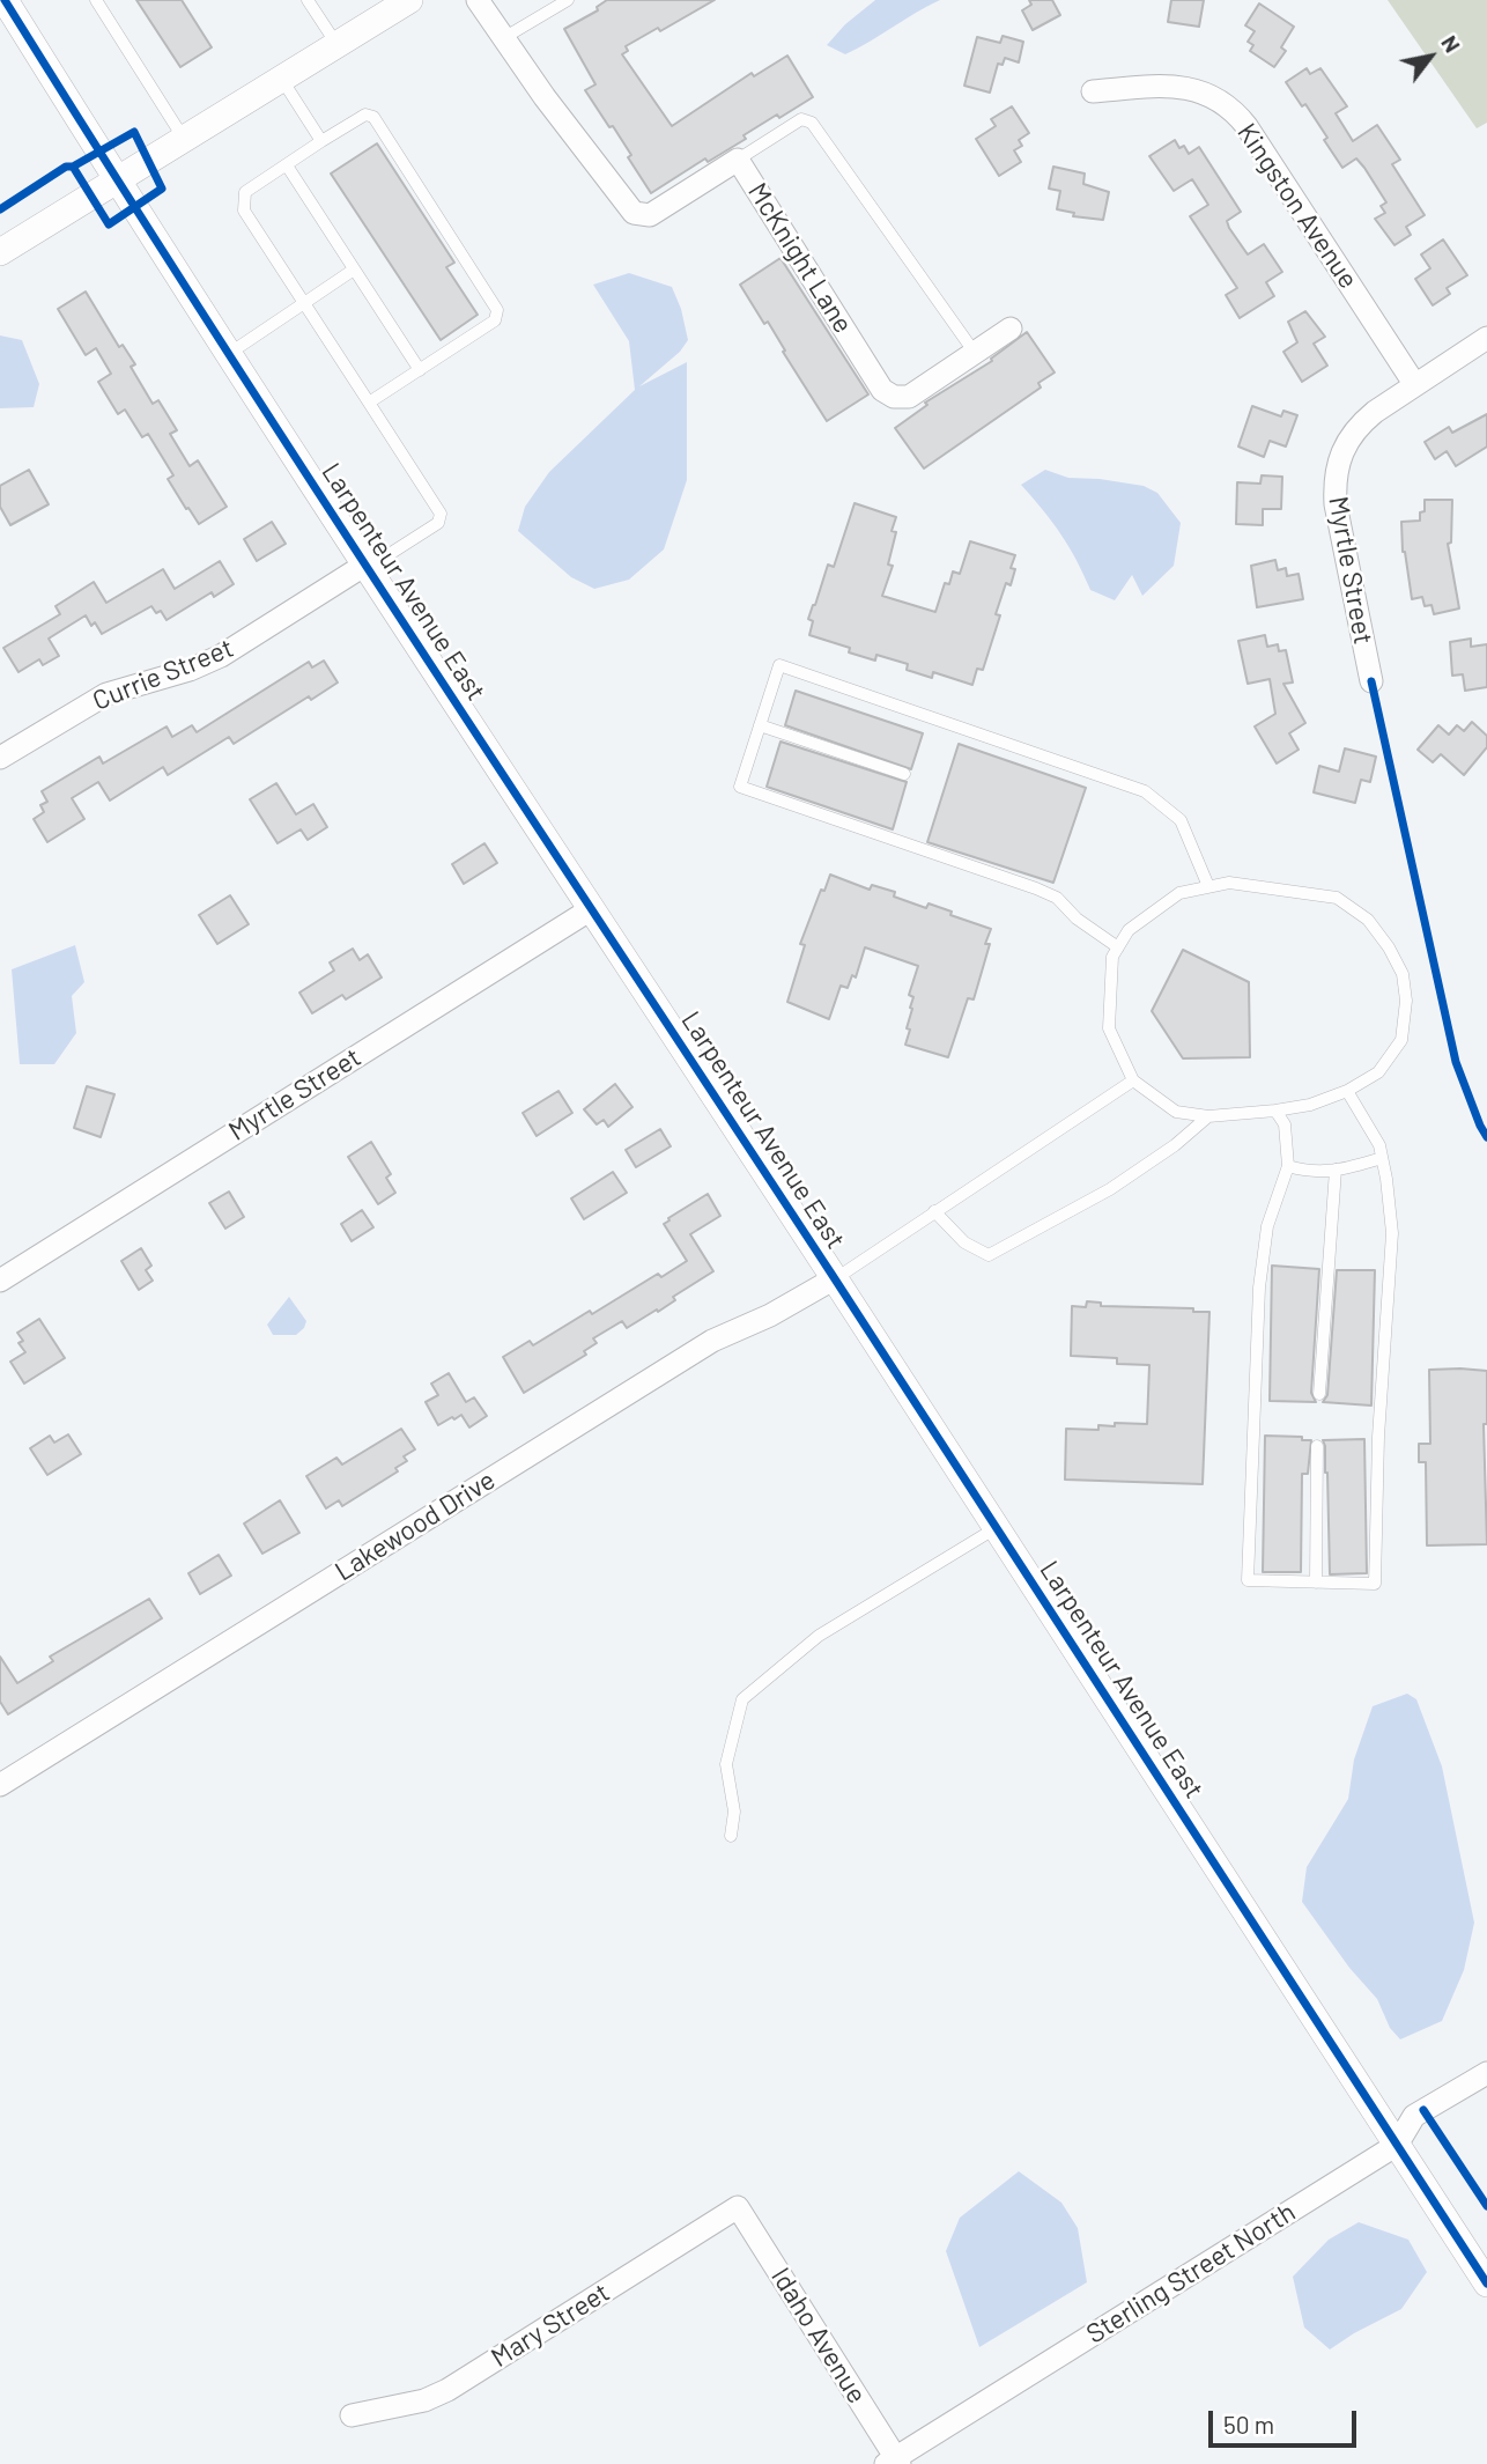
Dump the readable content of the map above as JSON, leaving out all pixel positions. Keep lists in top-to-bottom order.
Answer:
{
  "streets": {
    "street": [
      "Kingston Avenue",
      "McKnight Lane",
      "Myrtle Street",
      "Larpenteur Avenue East",
      "Currie Street",
      "Lakewood Drive",
      "Sterling Street North",
      "Mary Street",
      "Idaho Avenue"
    ]
  },
  "crossings": [
    ["Kingston Avenue", "Myrtle Street"],
    ["Myrtle Street", "Larpenteur Avenue East"],
    ["Larpenteur Avenue East", "Currie Street"],
    ["Larpenteur Avenue East", "Lakewood Drive"],
    ["Larpenteur Avenue East", "Sterling Street North"],
    ["Sterling Street North", "Idaho Avenue"],
    ["Mary Street", "Idaho Avenue"]
  ],
  "scale_bar": "50 m",
  "north": "top right"
}
